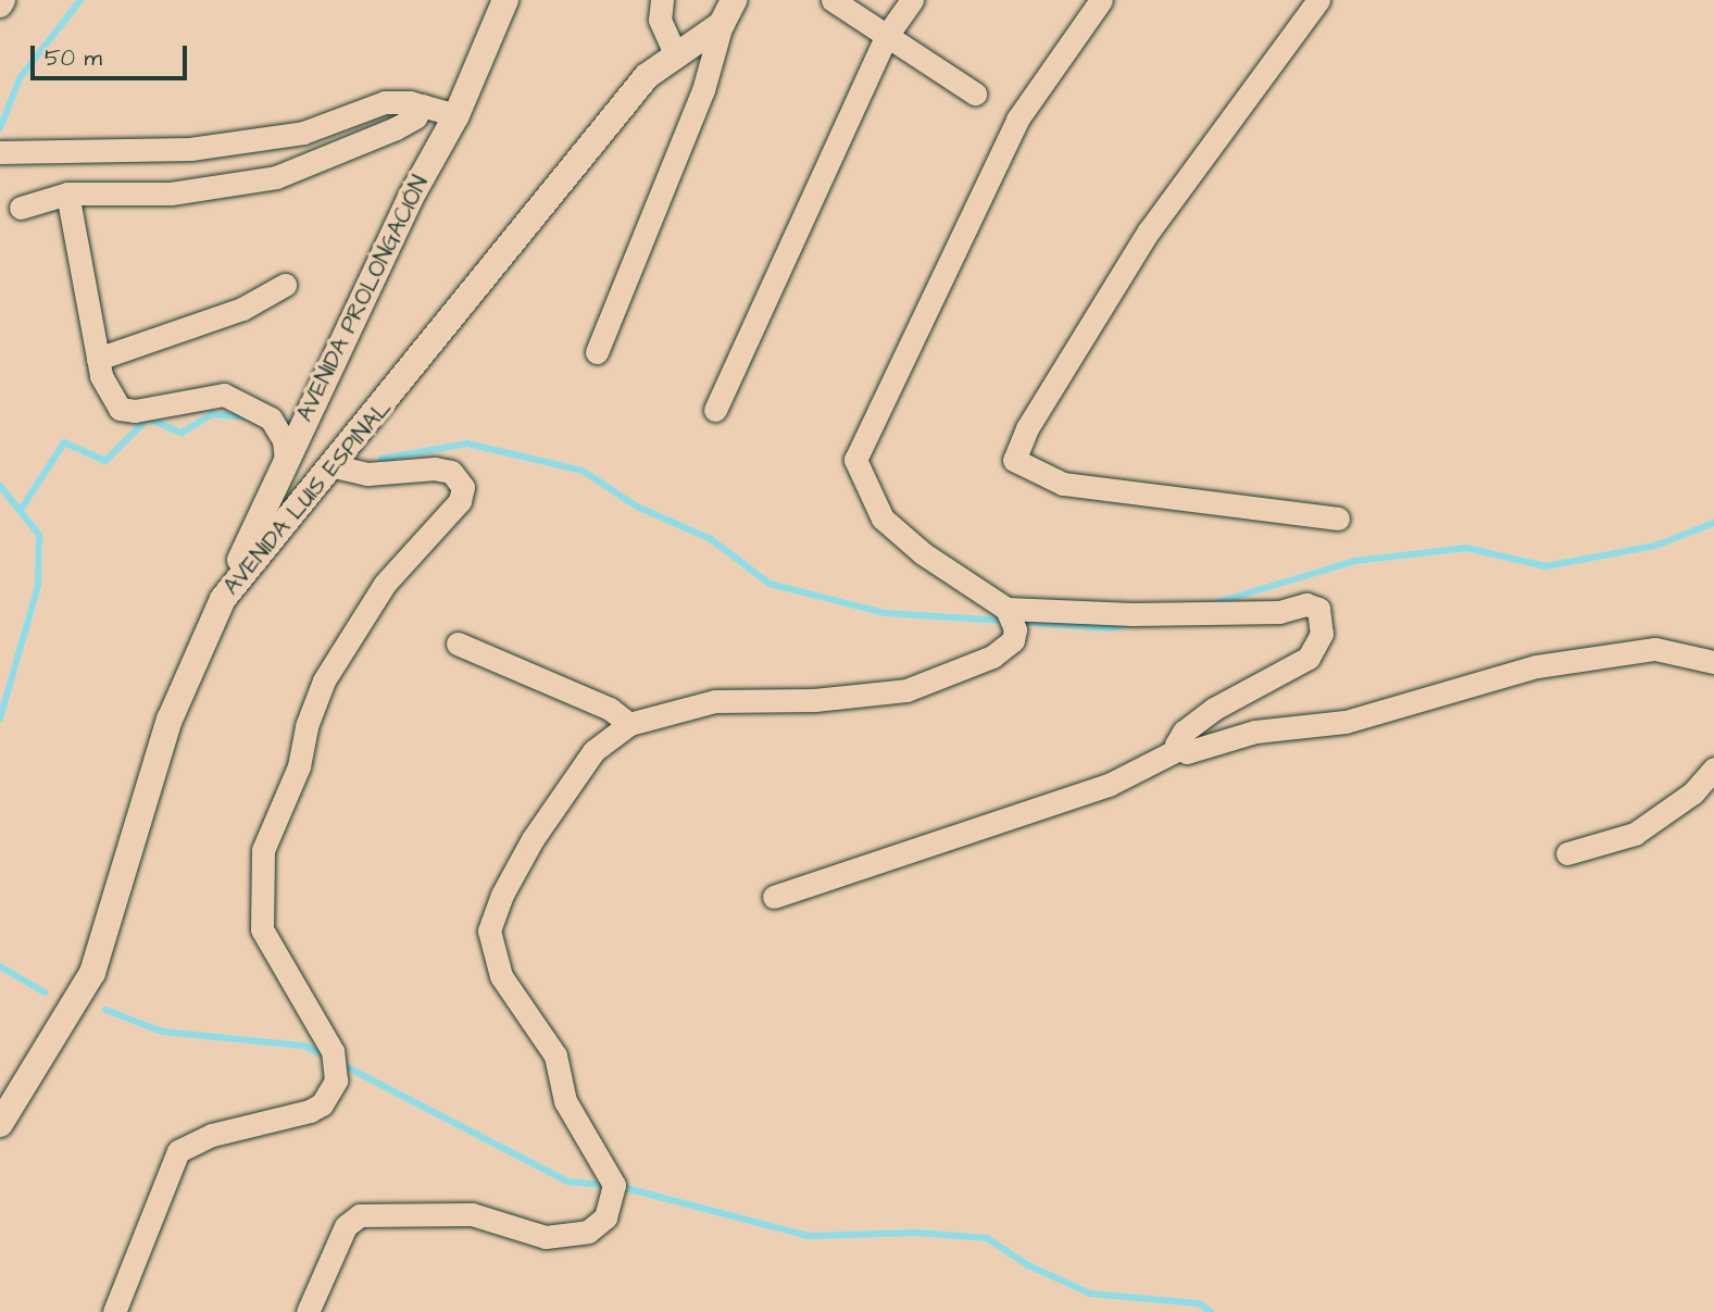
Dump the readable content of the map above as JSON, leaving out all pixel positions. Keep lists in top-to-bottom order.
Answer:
{
  "streets": {
    "street": ["AVENIDA PROLONGACIÓN", "AVENIDA LUIS ESPINAL"]
  },
  "crossings": [
    ["AVENIDA PROLONGACIÓN", "AVENIDA LUIS ESPINAL"]
  ],
  "scale_bar": "50 m"
}
